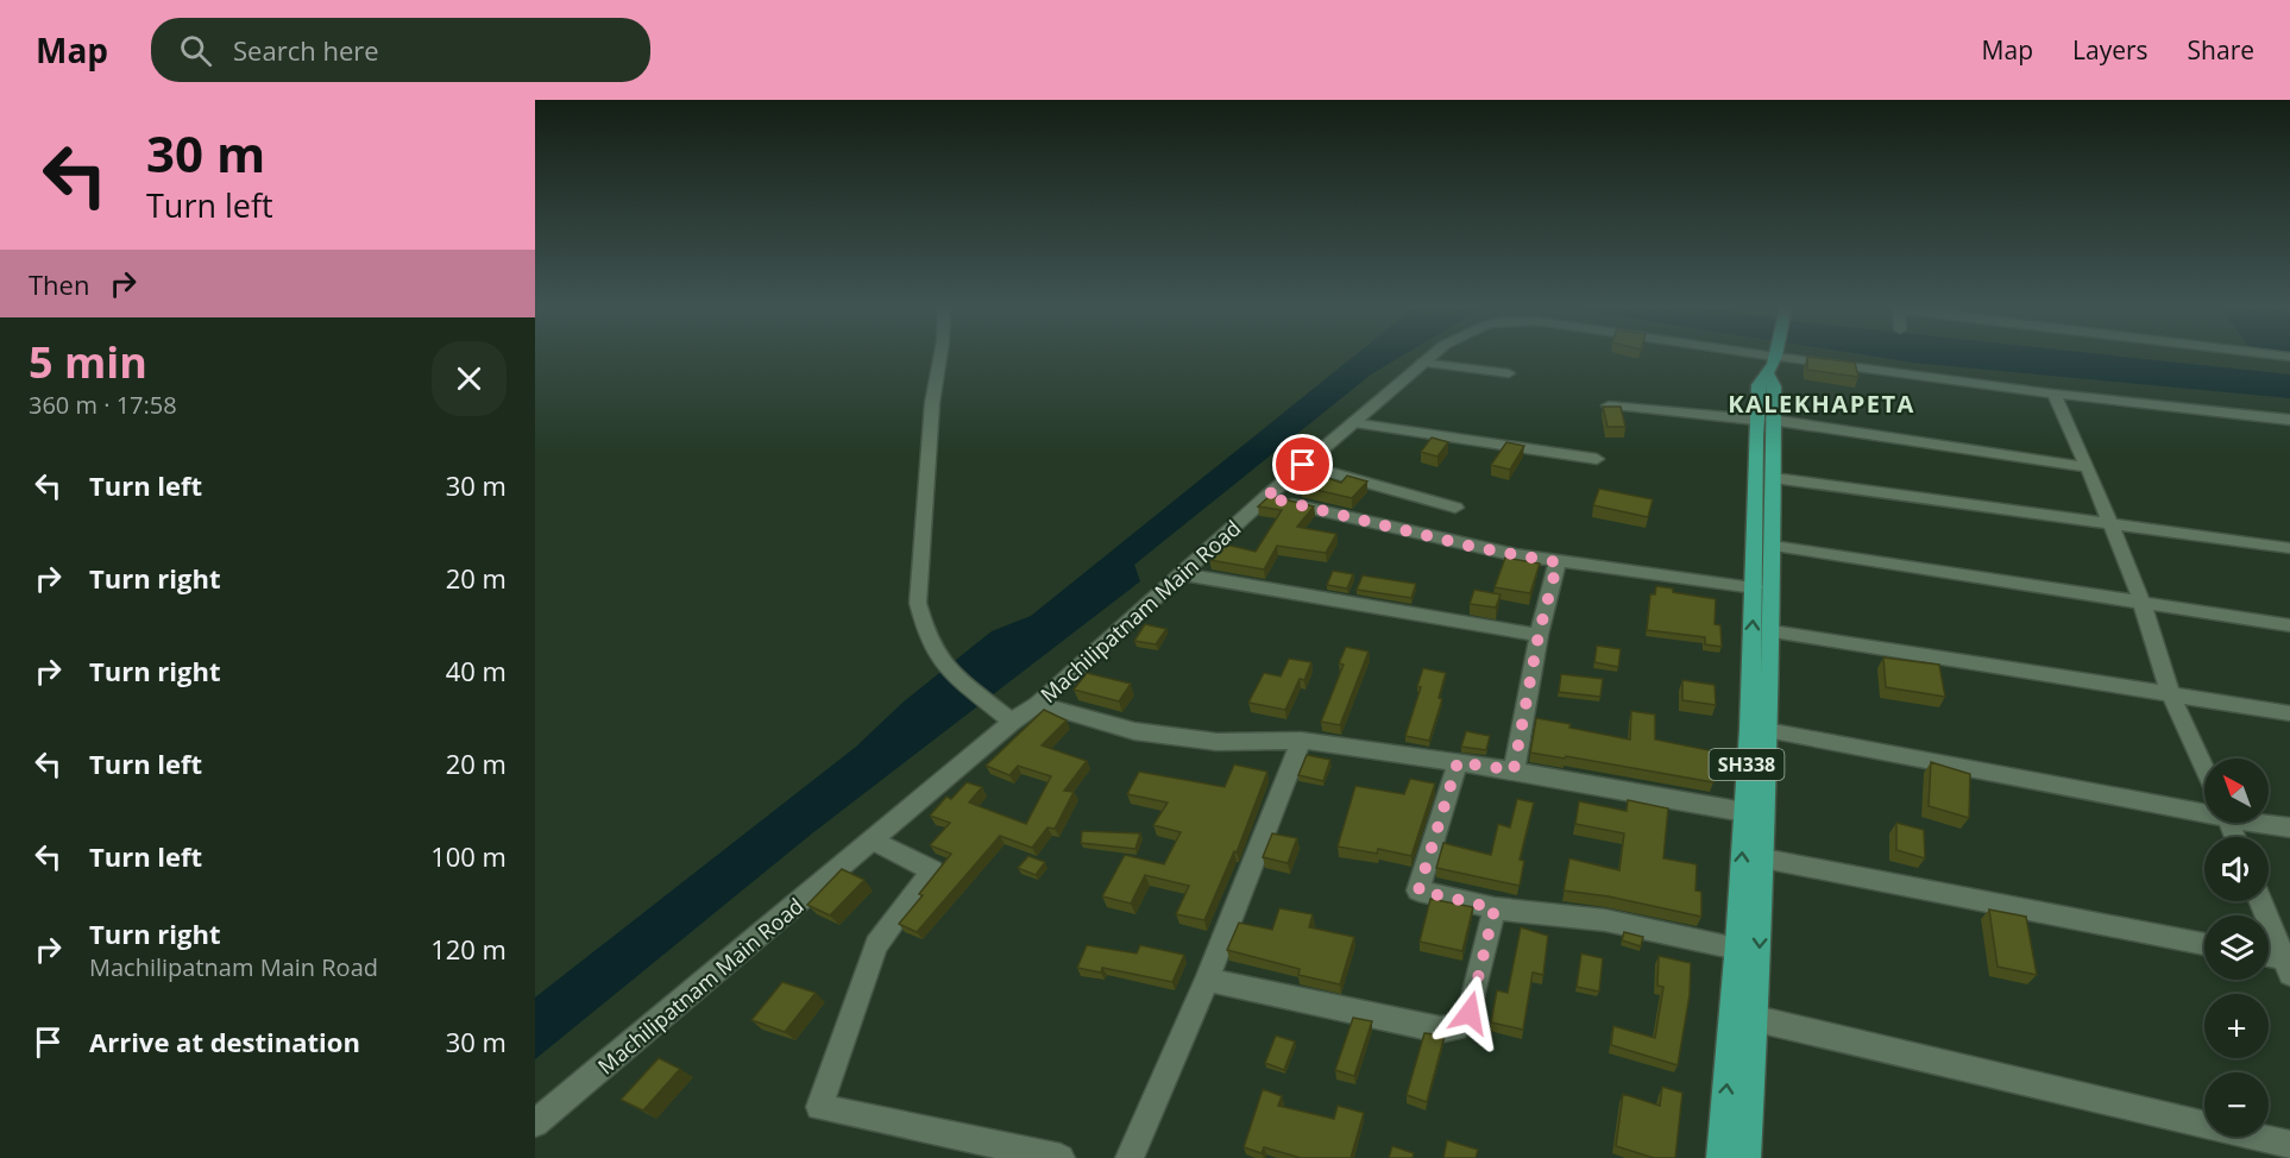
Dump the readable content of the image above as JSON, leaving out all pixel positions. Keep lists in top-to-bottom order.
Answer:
{
  "streets": {
    "main road": ["SH338"],
    "street": ["Machilipatnam Main Road"]
  },
  "crossings": [
    ["Machilipatnam Main Road", "SH338"]
  ],
  "districts": ["KALEKHAPETA"],
  "north": "top left",
  "page": {
    "header": "Map",
    "search": "Search here",
    "nav": ["Map", "Layers", "Share"],
    "turn": ["30 m", "Turn left"],
    "then": "Then",
    "heading": ["5 min", "360 m · 17:58"],
    "list": [
      {
        "name": "Turn left",
        "value": "30 m"
      },
      {
        "name": "Turn right",
        "value": "20 m"
      },
      {
        "name": "Turn right",
        "value": "40 m"
      },
      {
        "name": "Turn left",
        "value": "20 m"
      },
      {
        "name": "Turn left",
        "value": "100 m"
      },
      {
        "name": "Turn right",
        "note": "Machilipatnam Main Road",
        "value": "120 m"
      },
      {
        "name": "Arrive at destination",
        "value": "30 m"
      }
    ],
    "map_buttons": ["+", "−"]
  }
}
